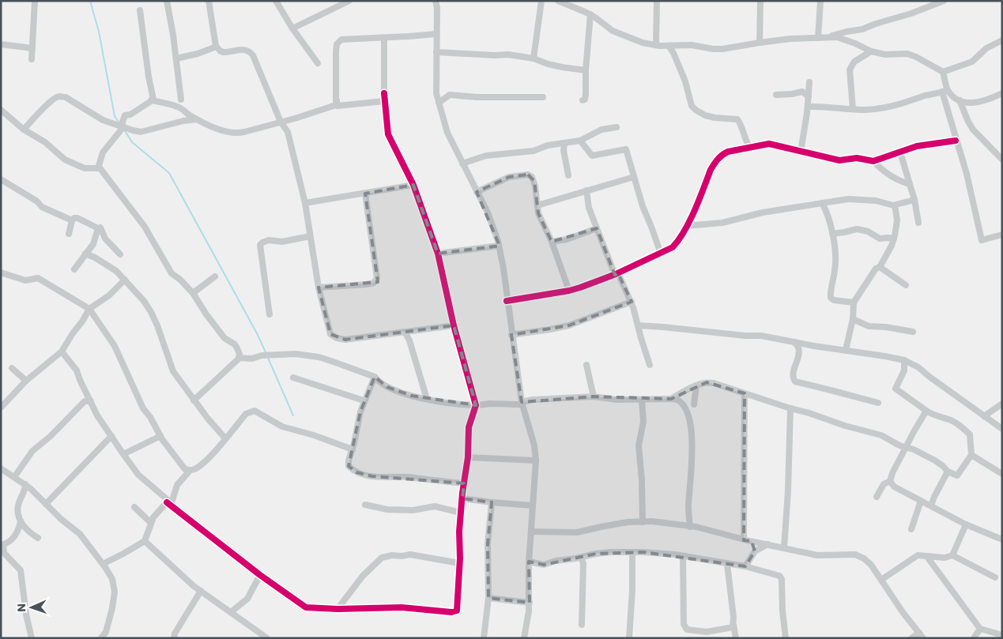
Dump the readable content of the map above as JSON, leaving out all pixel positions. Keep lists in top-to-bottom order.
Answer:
{
  "north": "left"
}
